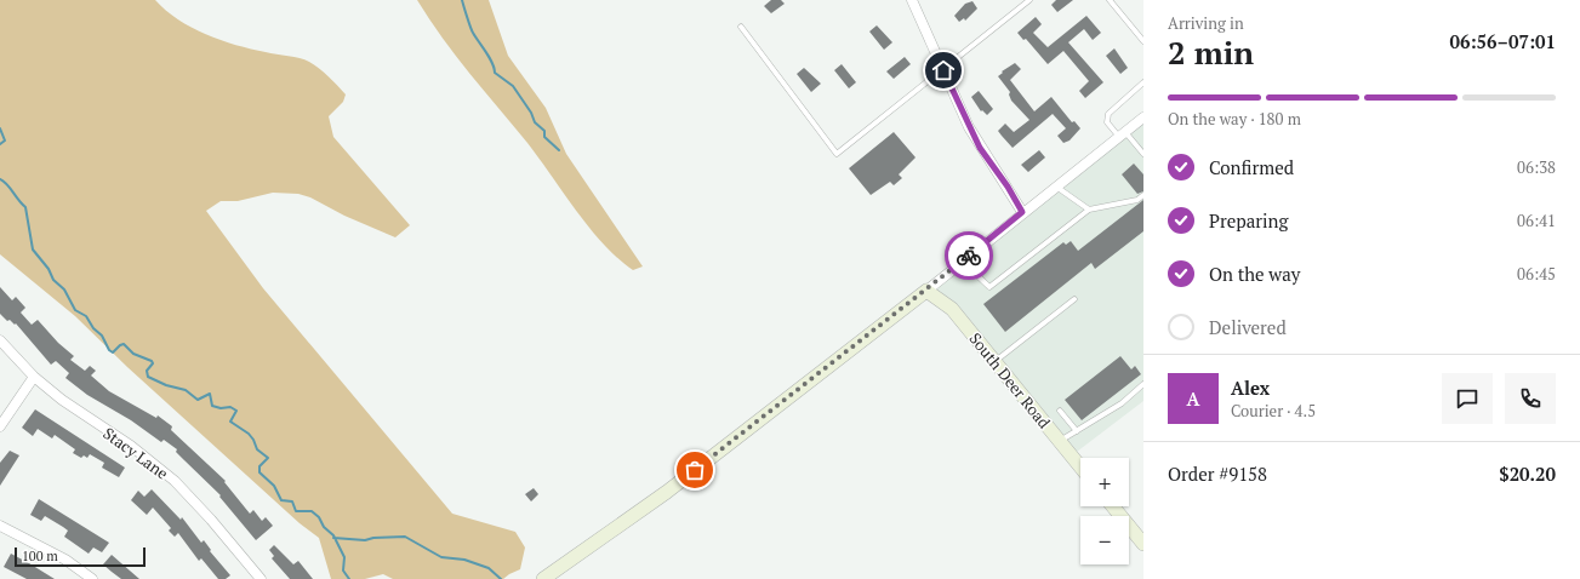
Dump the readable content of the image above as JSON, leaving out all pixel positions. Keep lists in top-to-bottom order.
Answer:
{
  "streets": {
    "main road": ["South Deer Road"],
    "street": ["Stacy Lane"]
  },
  "scale_bar": "100 m",
  "page": {
    "heading": ["2 min", "Arriving in", "06:56–07:01"],
    "panel": [
      "Alex",
      "Courier · 4.5",
      "Order #9158",
      "$20.20"
    ],
    "bar": "On the way · 180 m",
    "list": [
      ["Confirmed", "06:38"],
      ["Preparing", "06:41"],
      ["On the way", "06:45"],
      "Delivered"
    ],
    "round": "A",
    "map_buttons": ["+", "−"],
    "scale": "100 m"
  }
}
